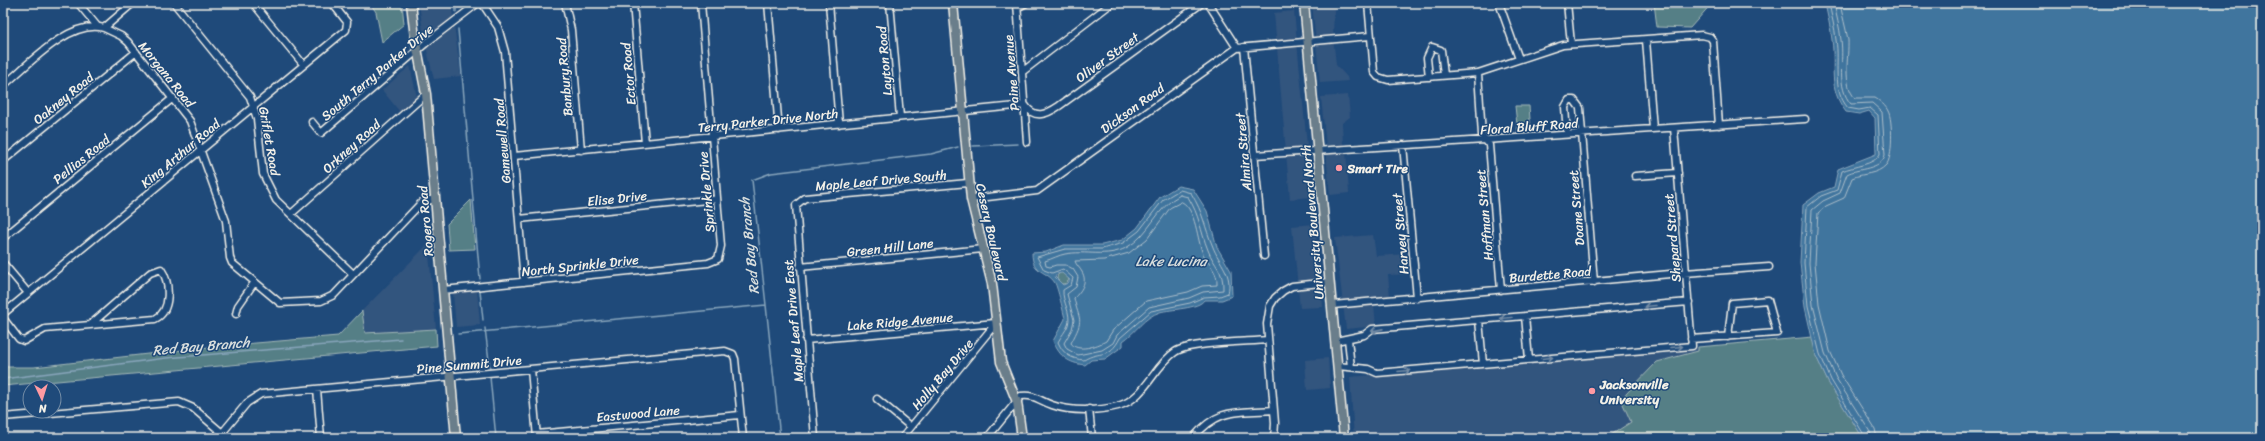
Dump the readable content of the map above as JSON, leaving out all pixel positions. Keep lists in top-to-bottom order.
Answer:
{
  "streets": {
    "main road": ["Rogero Road", "University Boulevard North", "Cesery Boulevard"],
    "street": [
      "Oliver Street",
      "Layton Road",
      "South Terry Parker Drive",
      "Paine Avenue",
      "Morgana Road",
      "Ector Road",
      "Banbury Road",
      "Oakney Road",
      "Dickson Road",
      "Terry Parker Drive North",
      "Floral Bluff Road",
      "Griflet Road",
      "Gamewell Road",
      "Orkney Road",
      "Almira Street",
      "King Arthur Road",
      "Pellias Road",
      "Maple Leaf Drive South",
      "Sprinkle Drive",
      "Elise Drive",
      "Doane Street",
      "Hoffman Street",
      "Harvey Street",
      "Shepard Street",
      "Green Hill Lane",
      "North Sprinkle Drive",
      "Burdette Road",
      "Maple Leaf Drive East",
      "Lake Ridge Avenue",
      "Pine Summit Drive",
      "Holly Bay Drive",
      "Eastwood Lane"
    ]
  },
  "crossings": [
    ["Oliver Street", "Paine Avenue"],
    ["Oliver Street", "Terry Parker Drive North"],
    ["Layton Road", "Terry Parker Drive North"],
    ["South Terry Parker Drive", "Rogero Road"],
    ["Paine Avenue", "Terry Parker Drive North"],
    ["Morgana Road", "Oakney Road"],
    ["Morgana Road", "Griflet Road"],
    ["Morgana Road", "King Arthur Road"],
    ["Morgana Road", "Pellias Road"],
    ["Morgana Road", "Rogero Road"],
    ["Ector Road", "Terry Parker Drive North"],
    ["Banbury Road", "Terry Parker Drive North"],
    ["Dickson Road", "Almira Street"],
    ["Dickson Road", "University Boulevard North"],
    ["Dickson Road", "Cesery Boulevard"],
    ["Terry Parker Drive North", "Gamewell Road"],
    ["Terry Parker Drive North", "Sprinkle Drive"],
    ["Terry Parker Drive North", "Cesery Boulevard"],
    ["Floral Bluff Road", "Almira Street"],
    ["Floral Bluff Road", "Doane Street"],
    ["Floral Bluff Road", "Hoffman Street"],
    ["Floral Bluff Road", "University Boulevard North"],
    ["Floral Bluff Road", "Harvey Street"],
    ["Floral Bluff Road", "Shepard Street"],
    ["Griflet Road", "Orkney Road"],
    ["Griflet Road", "King Arthur Road"],
    ["Gamewell Road", "Elise Drive"],
    ["Gamewell Road", "North Sprinkle Drive"],
    ["Orkney Road", "Rogero Road"],
    ["Maple Leaf Drive South", "Cesery Boulevard"],
    ["Maple Leaf Drive South", "Maple Leaf Drive East"],
    ["Sprinkle Drive", "Elise Drive"],
    ["Sprinkle Drive", "North Sprinkle Drive"],
    ["Doane Street", "Burdette Road"],
    ["Hoffman Street", "Burdette Road"],
    ["Rogero Road", "North Sprinkle Drive"],
    ["Rogero Road", "Pine Summit Drive"],
    ["University Boulevard North", "Burdette Road"],
    ["Cesery Boulevard", "Green Hill Lane"],
    ["Cesery Boulevard", "Lake Ridge Avenue"],
    ["Cesery Boulevard", "Holly Bay Drive"],
    ["Harvey Street", "Burdette Road"],
    ["Shepard Street", "Burdette Road"],
    ["Green Hill Lane", "Maple Leaf Drive East"],
    ["Maple Leaf Drive East", "Lake Ridge Avenue"],
    ["Lake Ridge Avenue", "Holly Bay Drive"],
    ["Pine Summit Drive", "Eastwood Lane"]
  ],
  "water": ["Red Bay Branch", "Lake Lucina"],
  "places": ["Smart Tire", "Jacksonville University"],
  "north": "bottom"
}
